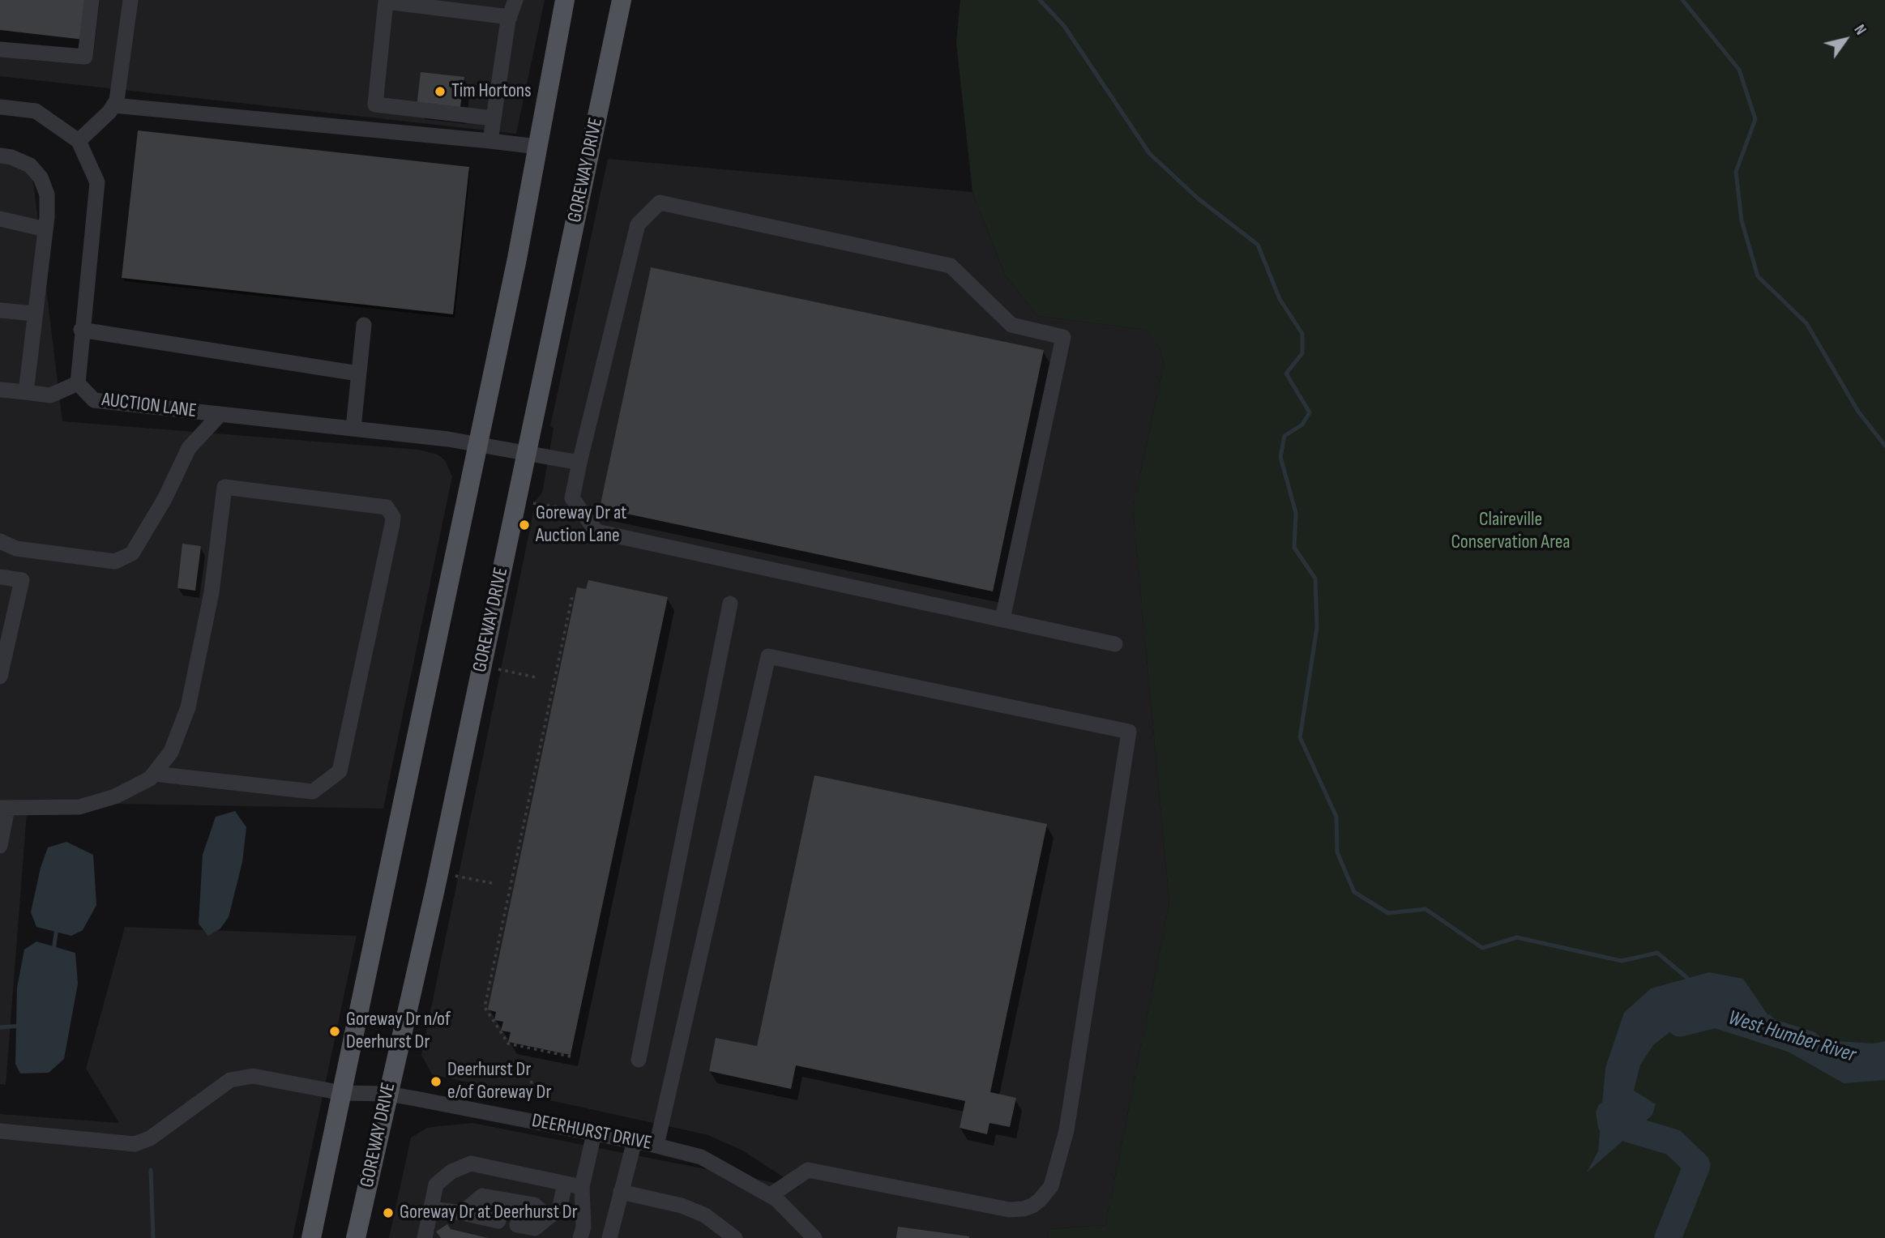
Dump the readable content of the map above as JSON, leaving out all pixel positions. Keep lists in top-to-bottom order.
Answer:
{
  "streets": {
    "main road": ["GOREWAY DRIVE"],
    "street": ["AUCTION LANE", "DEERHURST DRIVE"]
  },
  "crossings": [
    ["GOREWAY DRIVE", "AUCTION LANE"],
    ["GOREWAY DRIVE", "DEERHURST DRIVE"]
  ],
  "water": ["West Humber River"],
  "parks": ["Claireville Conservation Area"],
  "places": [
    "Tim Hortons",
    "Goreway Dr at Auction Lane",
    "Goreway Dr n/of Deerhurst Dr",
    "Deerhurst Dr e/of Goreway Dr",
    "Goreway Dr at Deerhurst Dr"
  ],
  "north": "top right"
}
